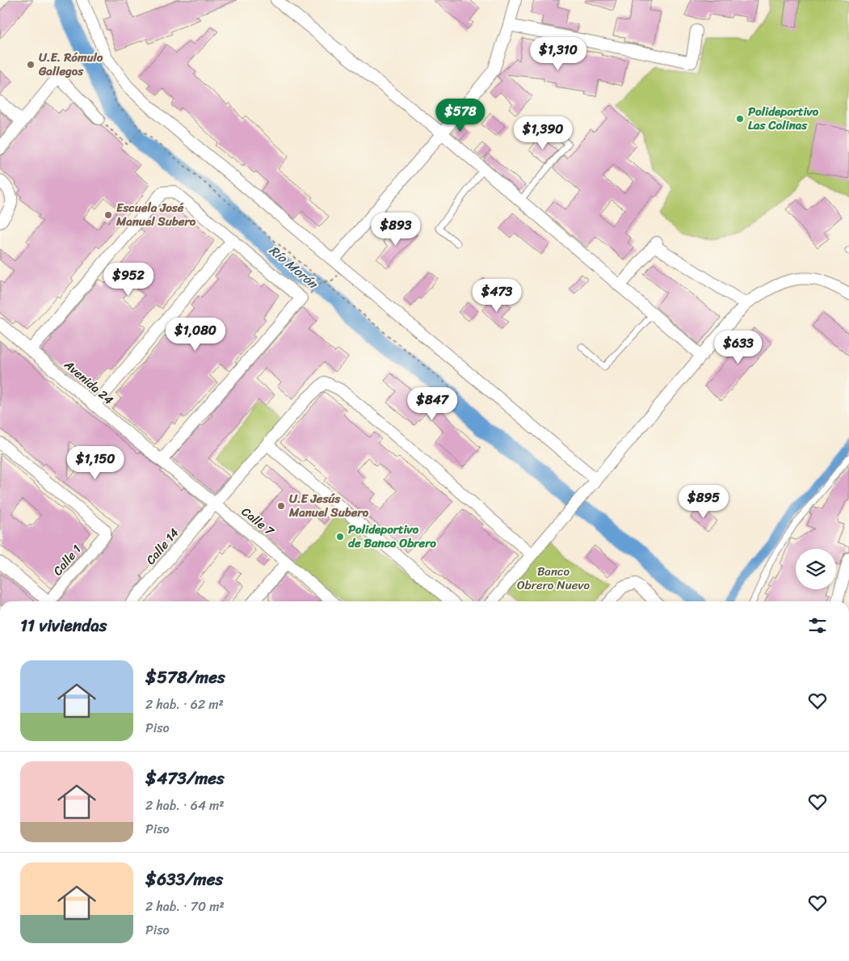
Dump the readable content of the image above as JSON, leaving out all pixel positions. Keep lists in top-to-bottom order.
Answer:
{
  "streets": {
    "street": [
      "Avenida 24",
      "Calle 7",
      "Calle 14",
      "Calle 1"
    ]
  },
  "crossings": [
    ["Avenida 24", "Calle 7"],
    ["Calle 7", "Calle 14"]
  ],
  "water": ["Río Morón"],
  "parks": ["Banco Obrero Nuevo"],
  "places": [
    "U.E. Rómulo Gallegos",
    "Polideportivo Las Colinas",
    "Escuela José Manuel Subero",
    "U.E Jesús Manuel Subero",
    "Polideportivo de Banco Obrero"
  ],
  "page": {
    "price": [
      "$1,310",
      "$578",
      "$1,390",
      "$893",
      "$952",
      "$473",
      "$1,080",
      "$633",
      "$847",
      "$1,150",
      "$895"
    ],
    "heading": "11 viviendas",
    "list": [
      {
        "name": "$578/mes",
        "note": "2 hab. · 62 m² · Piso"
      },
      {
        "name": "$473/mes",
        "note": "2 hab. · 64 m² · Piso"
      },
      {
        "name": "$633/mes",
        "note": "2 hab. · 70 m² · Piso"
      }
    ]
  }
}
